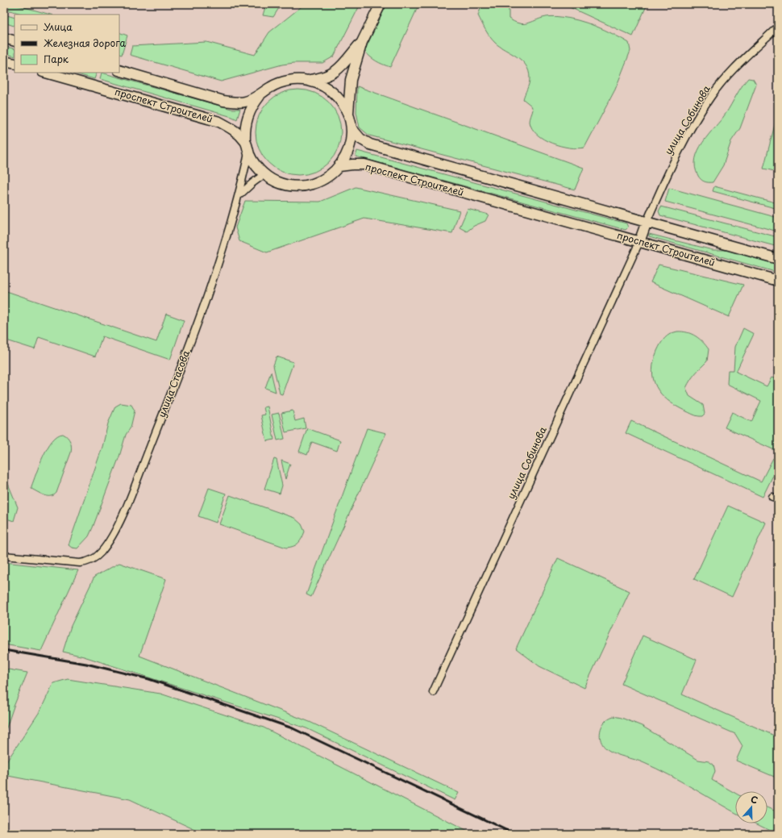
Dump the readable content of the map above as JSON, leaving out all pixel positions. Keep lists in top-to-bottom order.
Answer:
{
  "streets": {
    "main road": ["проспект Строителей"],
    "street": ["улица Собинова", "улица Стасова"]
  },
  "crossings": [
    ["проспект Строителей", "улица Собинова"],
    ["проспект Строителей", "улица Стасова"]
  ],
  "legend": ["Улица", "Железная дорога", "Парк"],
  "north": "top"
}
